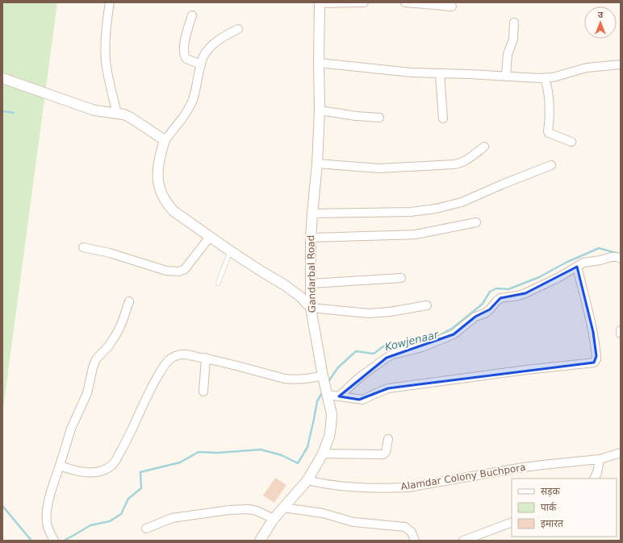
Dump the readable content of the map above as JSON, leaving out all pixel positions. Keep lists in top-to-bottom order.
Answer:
{
  "streets": {
    "street": ["Gandarbal Road", "Alamdar Colony Buchpora"]
  },
  "crossings": [
    ["Gandarbal Road", "Alamdar Colony Buchpora"]
  ],
  "water": ["Kowjenaar"],
  "legend": ["सड़क", "पार्क", "इमारत"],
  "north": "top"
}
